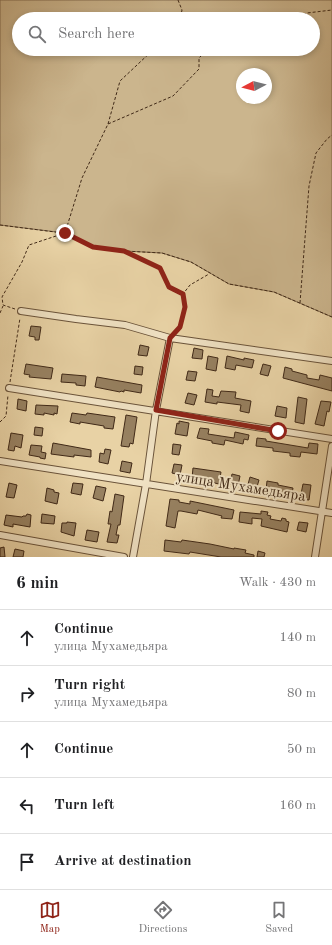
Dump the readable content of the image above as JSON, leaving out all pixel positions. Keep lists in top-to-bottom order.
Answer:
{
  "streets": {
    "street": ["улица Мухамедьяра"]
  },
  "north": "left",
  "page": {
    "search": "Search here",
    "heading": ["6 min", "Walk · 430 m"],
    "list": [
      ["Continue", "улица Мухамедьяра", "140 m"],
      ["Turn right", "улица Мухамедьяра", "80 m"],
      ["Continue", "50 m"],
      ["Turn left", "160 m"],
      "Arrive at destination"
    ],
    "nav": ["Map", "Directions", "Saved"]
  }
}
